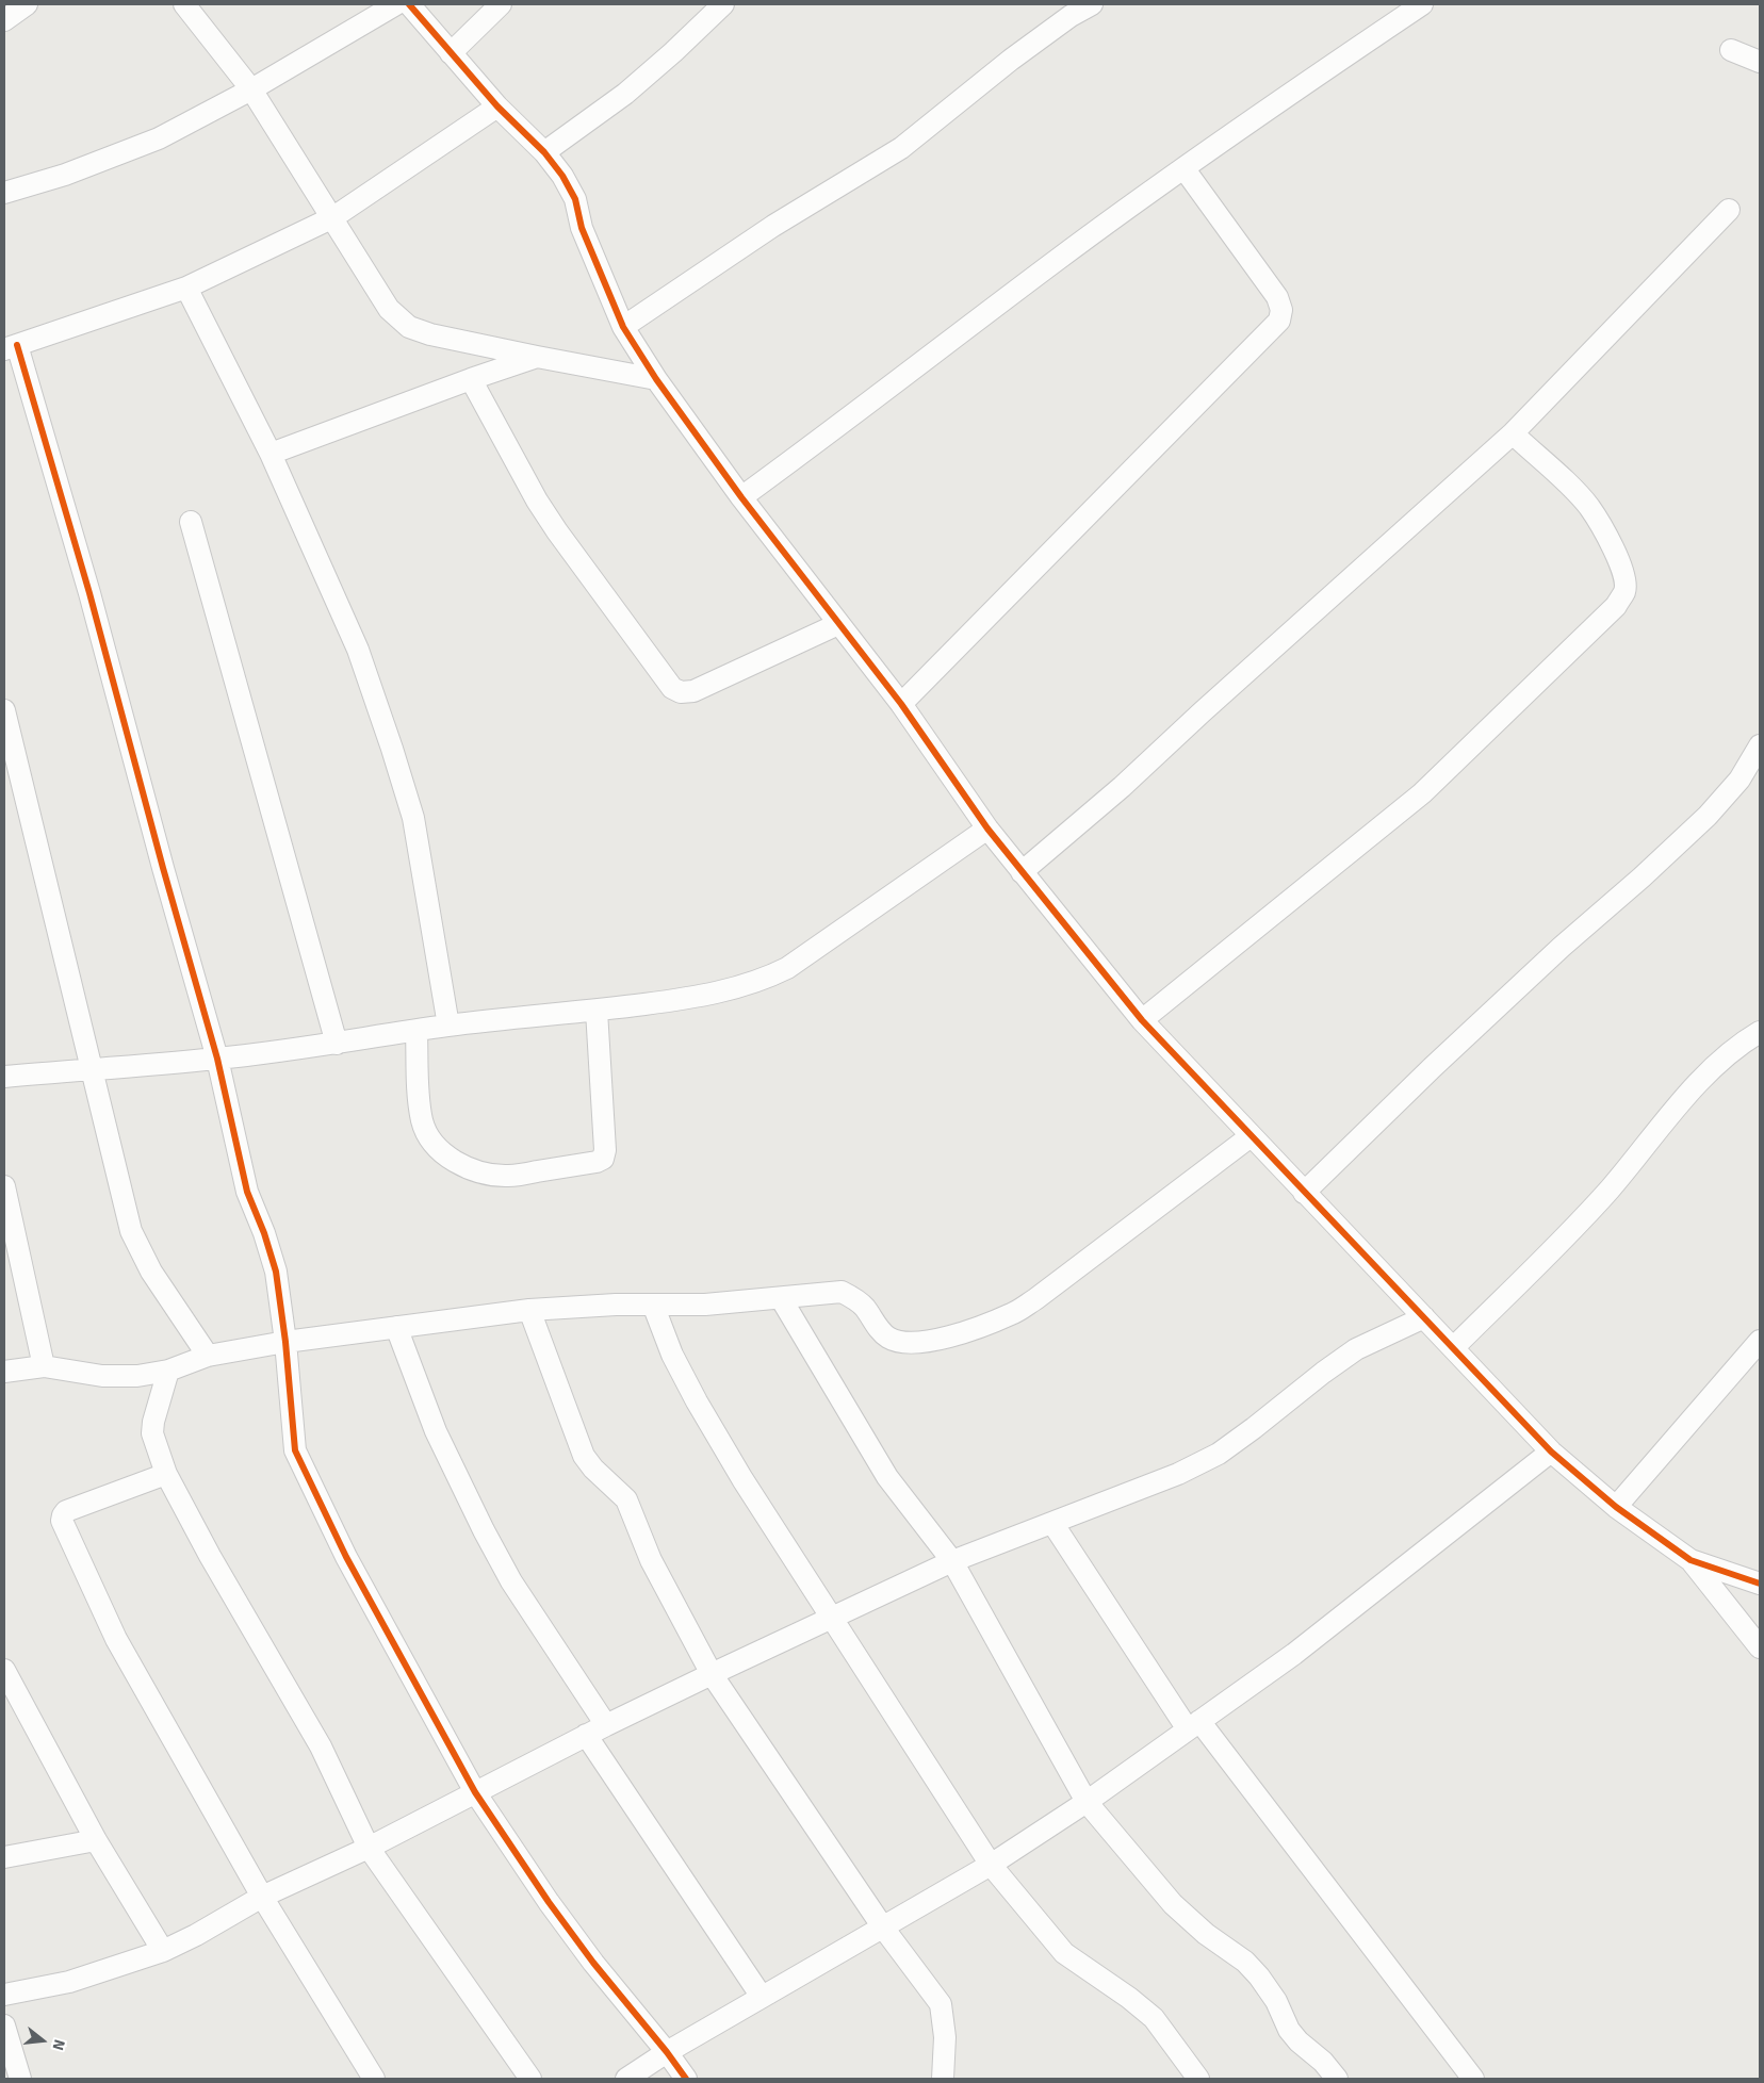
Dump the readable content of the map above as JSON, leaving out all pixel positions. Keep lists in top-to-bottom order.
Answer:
{
  "north": "right"
}
